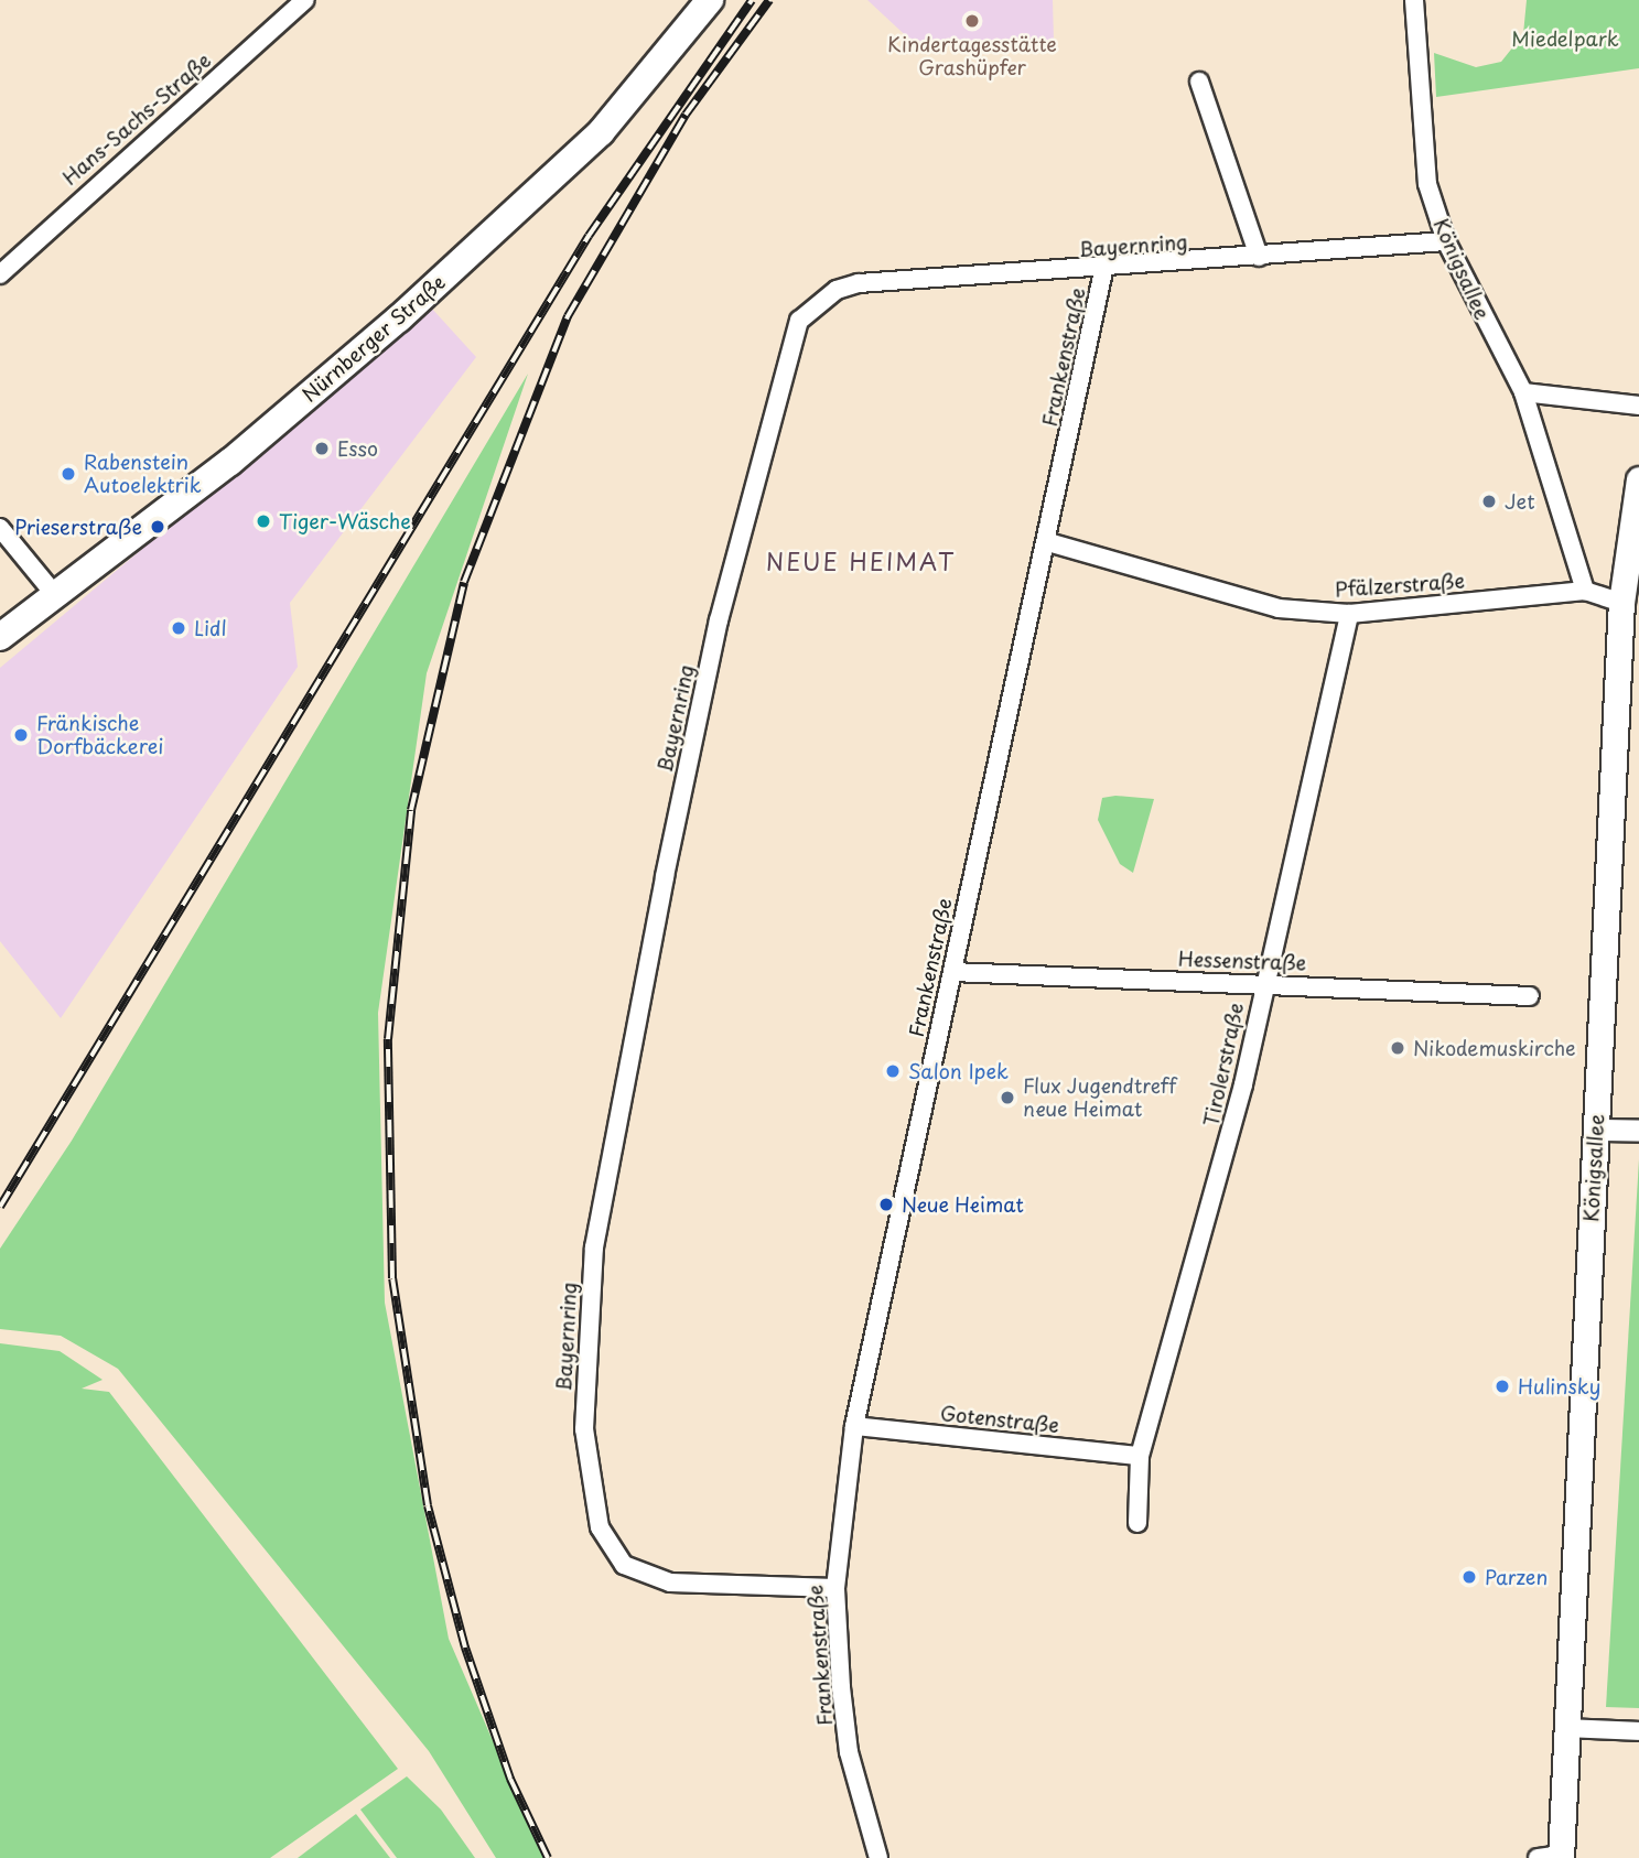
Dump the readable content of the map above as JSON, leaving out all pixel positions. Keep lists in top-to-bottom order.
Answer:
{
  "streets": {
    "main road": ["Königsallee", "Nürnberger Straße"],
    "street": [
      "Hans-Sachs-Straße",
      "Bayernring",
      "Frankenstraße",
      "Pfälzerstraße",
      "Hessenstraße",
      "Tirolerstraße",
      "Gotenstraße"
    ]
  },
  "crossings": [
    ["Bayernring", "Königsallee"],
    ["Bayernring", "Frankenstraße"],
    ["Königsallee", "Pfälzerstraße"],
    ["Frankenstraße", "Pfälzerstraße"],
    ["Frankenstraße", "Hessenstraße"],
    ["Frankenstraße", "Gotenstraße"],
    ["Pfälzerstraße", "Tirolerstraße"],
    ["Hessenstraße", "Tirolerstraße"],
    ["Tirolerstraße", "Gotenstraße"]
  ],
  "districts": ["NEUE HEIMAT"],
  "parks": ["Miedelpark"],
  "places": [
    "Kindertagesstätte Grashüpfer",
    "Esso",
    "Rabenstein Autoelektrik",
    "Jet",
    "Tiger-Wäsche",
    "Prieserstraße",
    "Lidl",
    "Fränkische Dorfbäckerei",
    "Nikodemuskirche",
    "Salon Ipek",
    "Flux Jugendtreff neue Heimat",
    "Neue Heimat",
    "Hulinsky",
    "Parzen"
  ]
}
